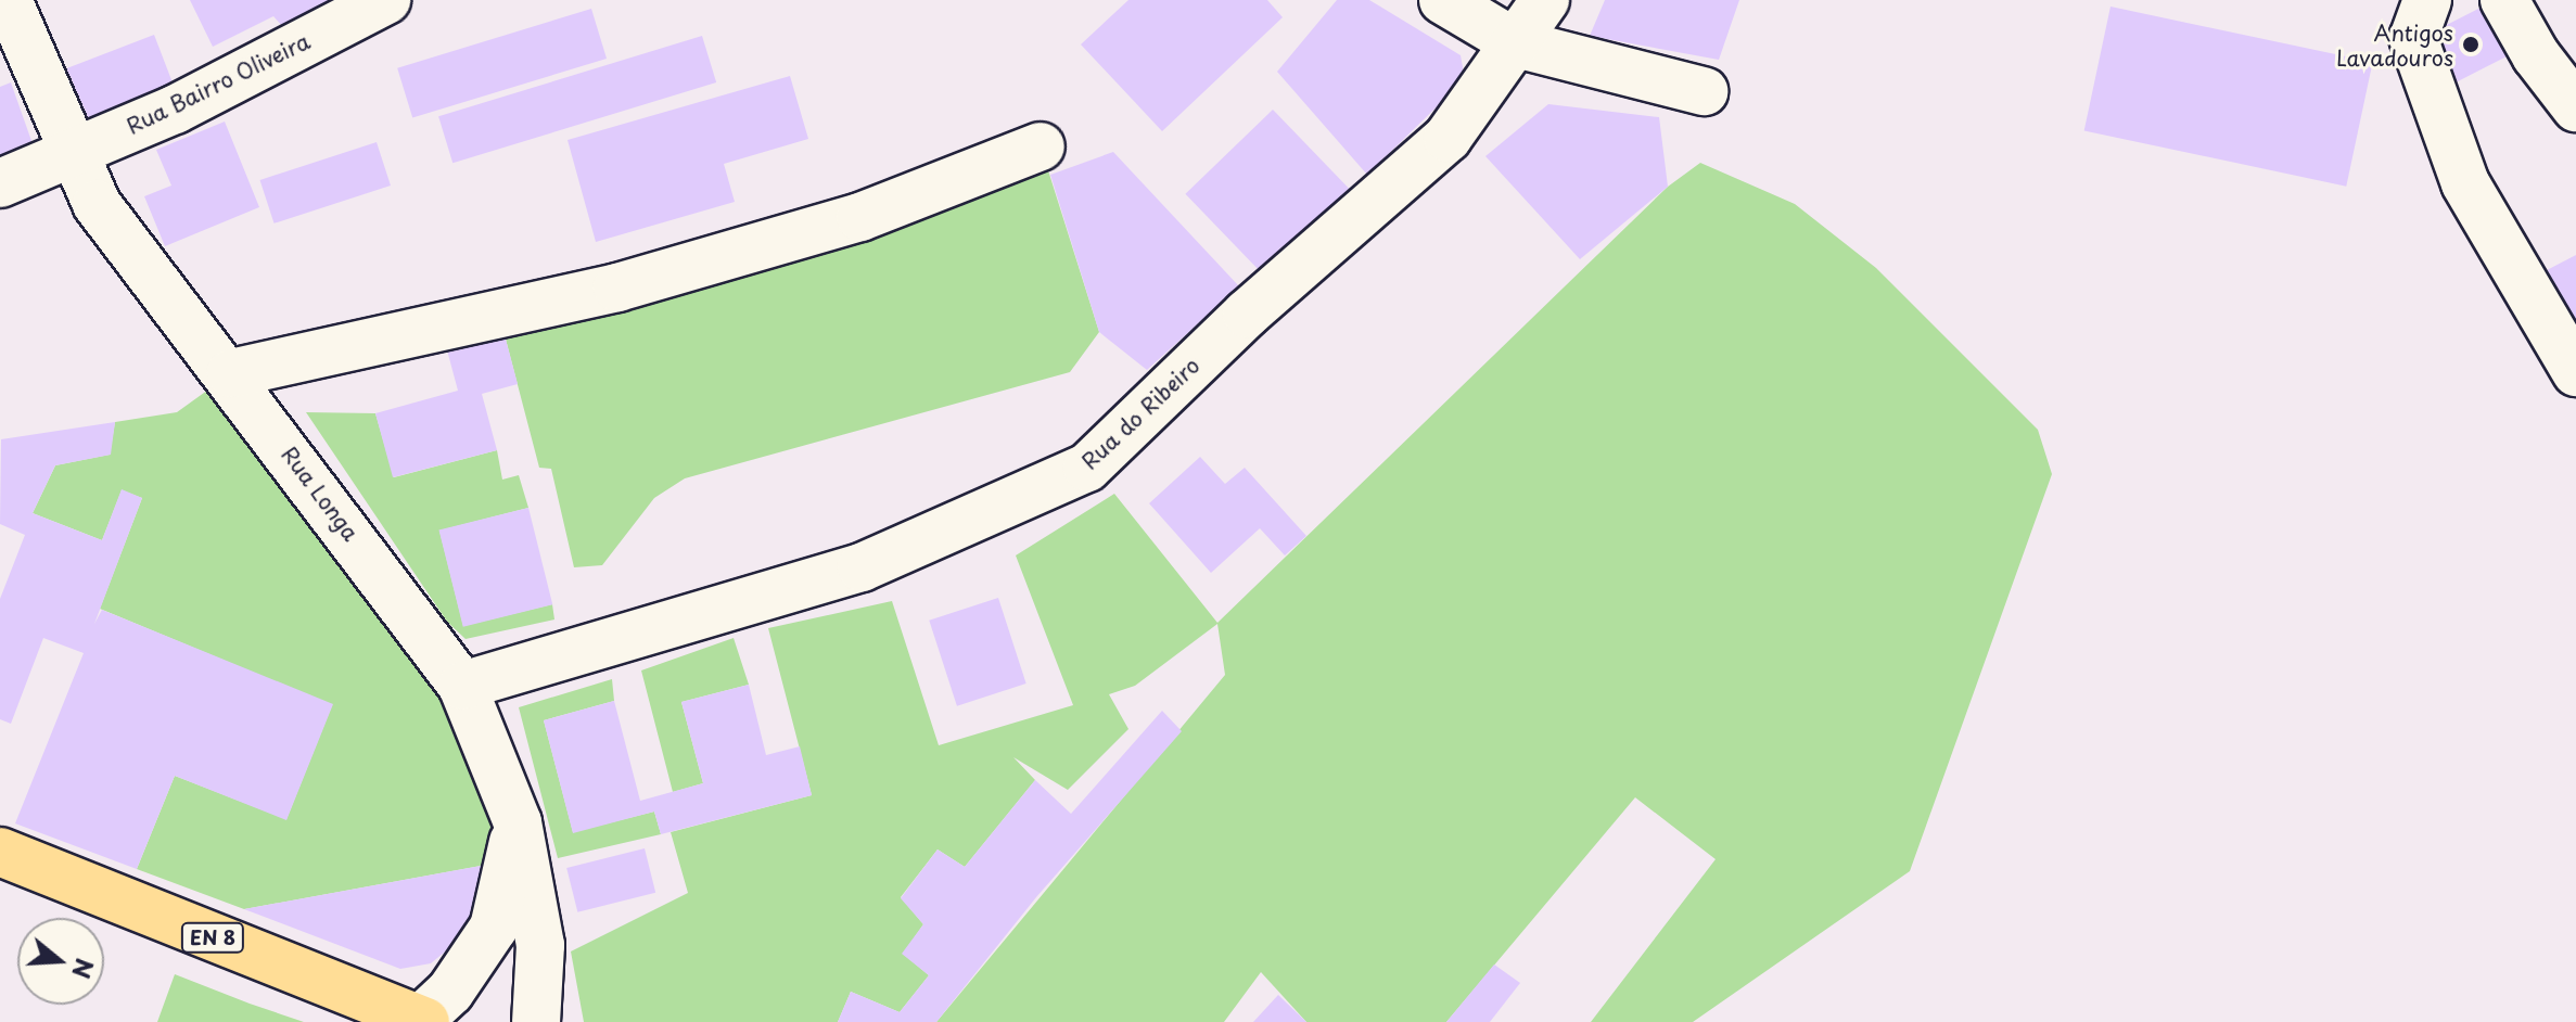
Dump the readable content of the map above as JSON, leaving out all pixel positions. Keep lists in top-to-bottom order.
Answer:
{
  "streets": {
    "main road": ["EN 8"],
    "street": ["Rua Bairro Oliveira", "Rua do Ribeiro", "Rua Longa"]
  },
  "crossings": [
    ["Rua Bairro Oliveira", "Rua Longa"],
    ["Rua do Ribeiro", "Rua Longa"]
  ],
  "places": ["Antigos Lavadouros"],
  "north": "right"
}
